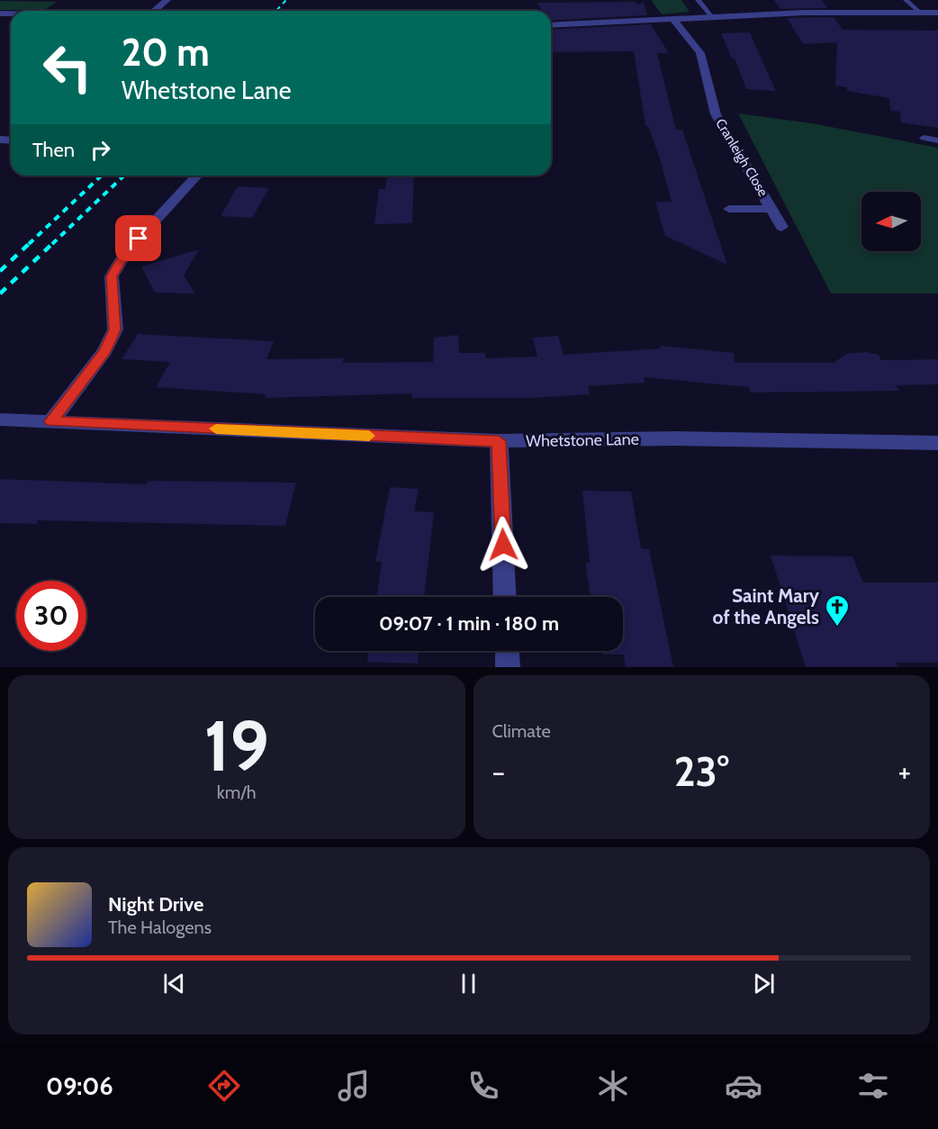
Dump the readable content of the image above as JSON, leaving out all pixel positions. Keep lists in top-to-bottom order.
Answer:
{
  "streets": {
    "street": ["Cranleigh Close", "Whetstone Lane"]
  },
  "places": {
    "church": ["Saint Mary of the Angels"]
  },
  "north": "left",
  "page": {
    "turn": ["20 m", "Whetstone Lane"],
    "then": "Then",
    "limit": "30",
    "trip": "09:07 · 1 min · 180 m",
    "tile": [
      ["19", "km/h"],
      "Climate"
    ],
    "heat": ["−", "23°", "+"],
    "song": ["Night Drive", "The Halogens"],
    "tabs": "09:06"
  }
}
